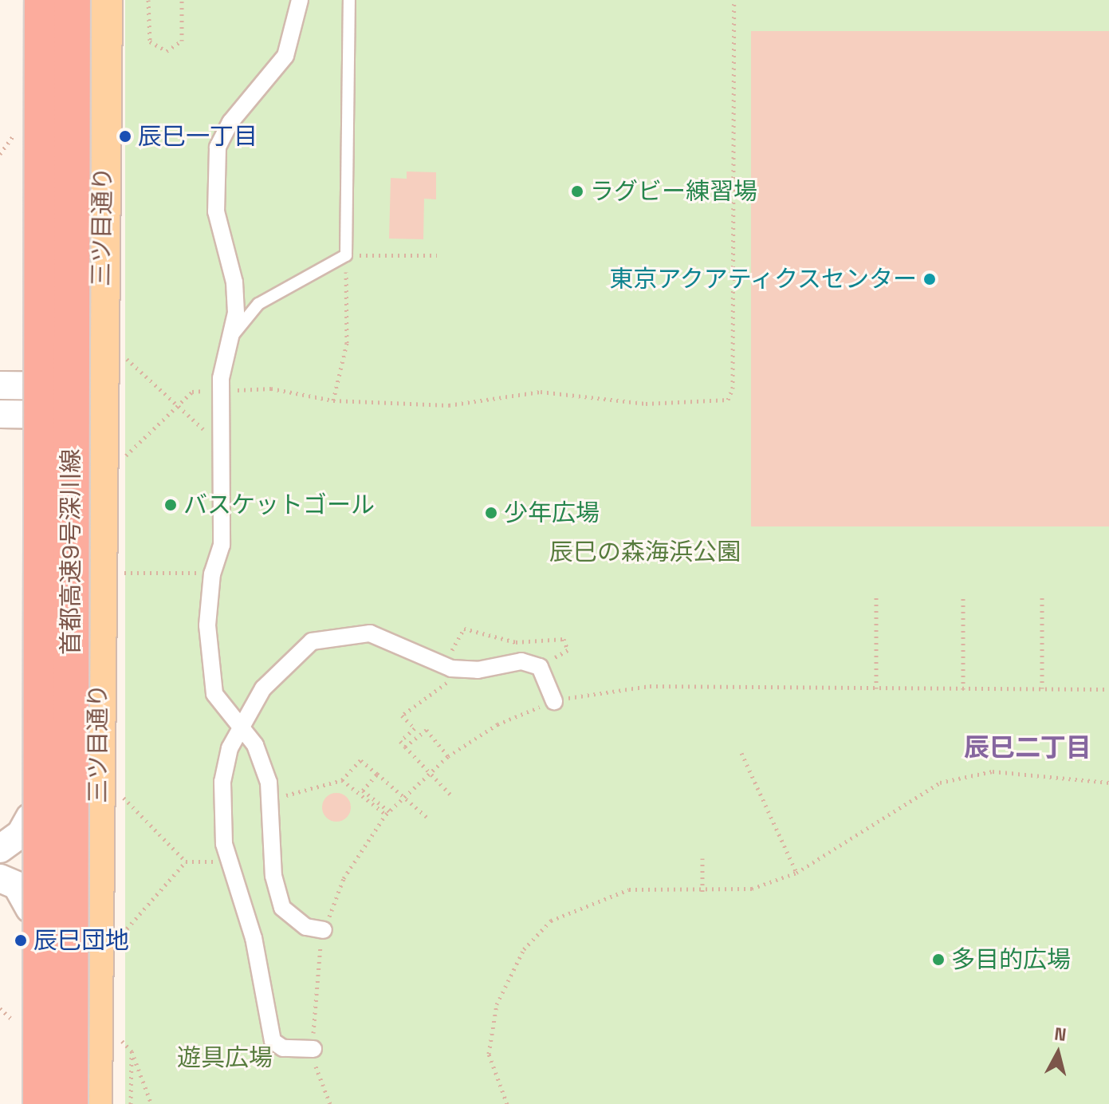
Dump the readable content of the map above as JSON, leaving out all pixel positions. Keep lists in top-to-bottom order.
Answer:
{
  "streets": {
    "highway": ["首都高速9号深川線"],
    "main road": ["三ツ目通り"]
  },
  "districts": ["辰巳二丁目"],
  "parks": ["辰巳の森海浜公園", "遊具広場"],
  "places": [
    "辰巳一丁目",
    "ラグビー練習場",
    "東京アクアティクスセンター",
    "バスケットゴール",
    "少年広場",
    "辰巳団地",
    "多目的広場"
  ],
  "north": "top"
}
